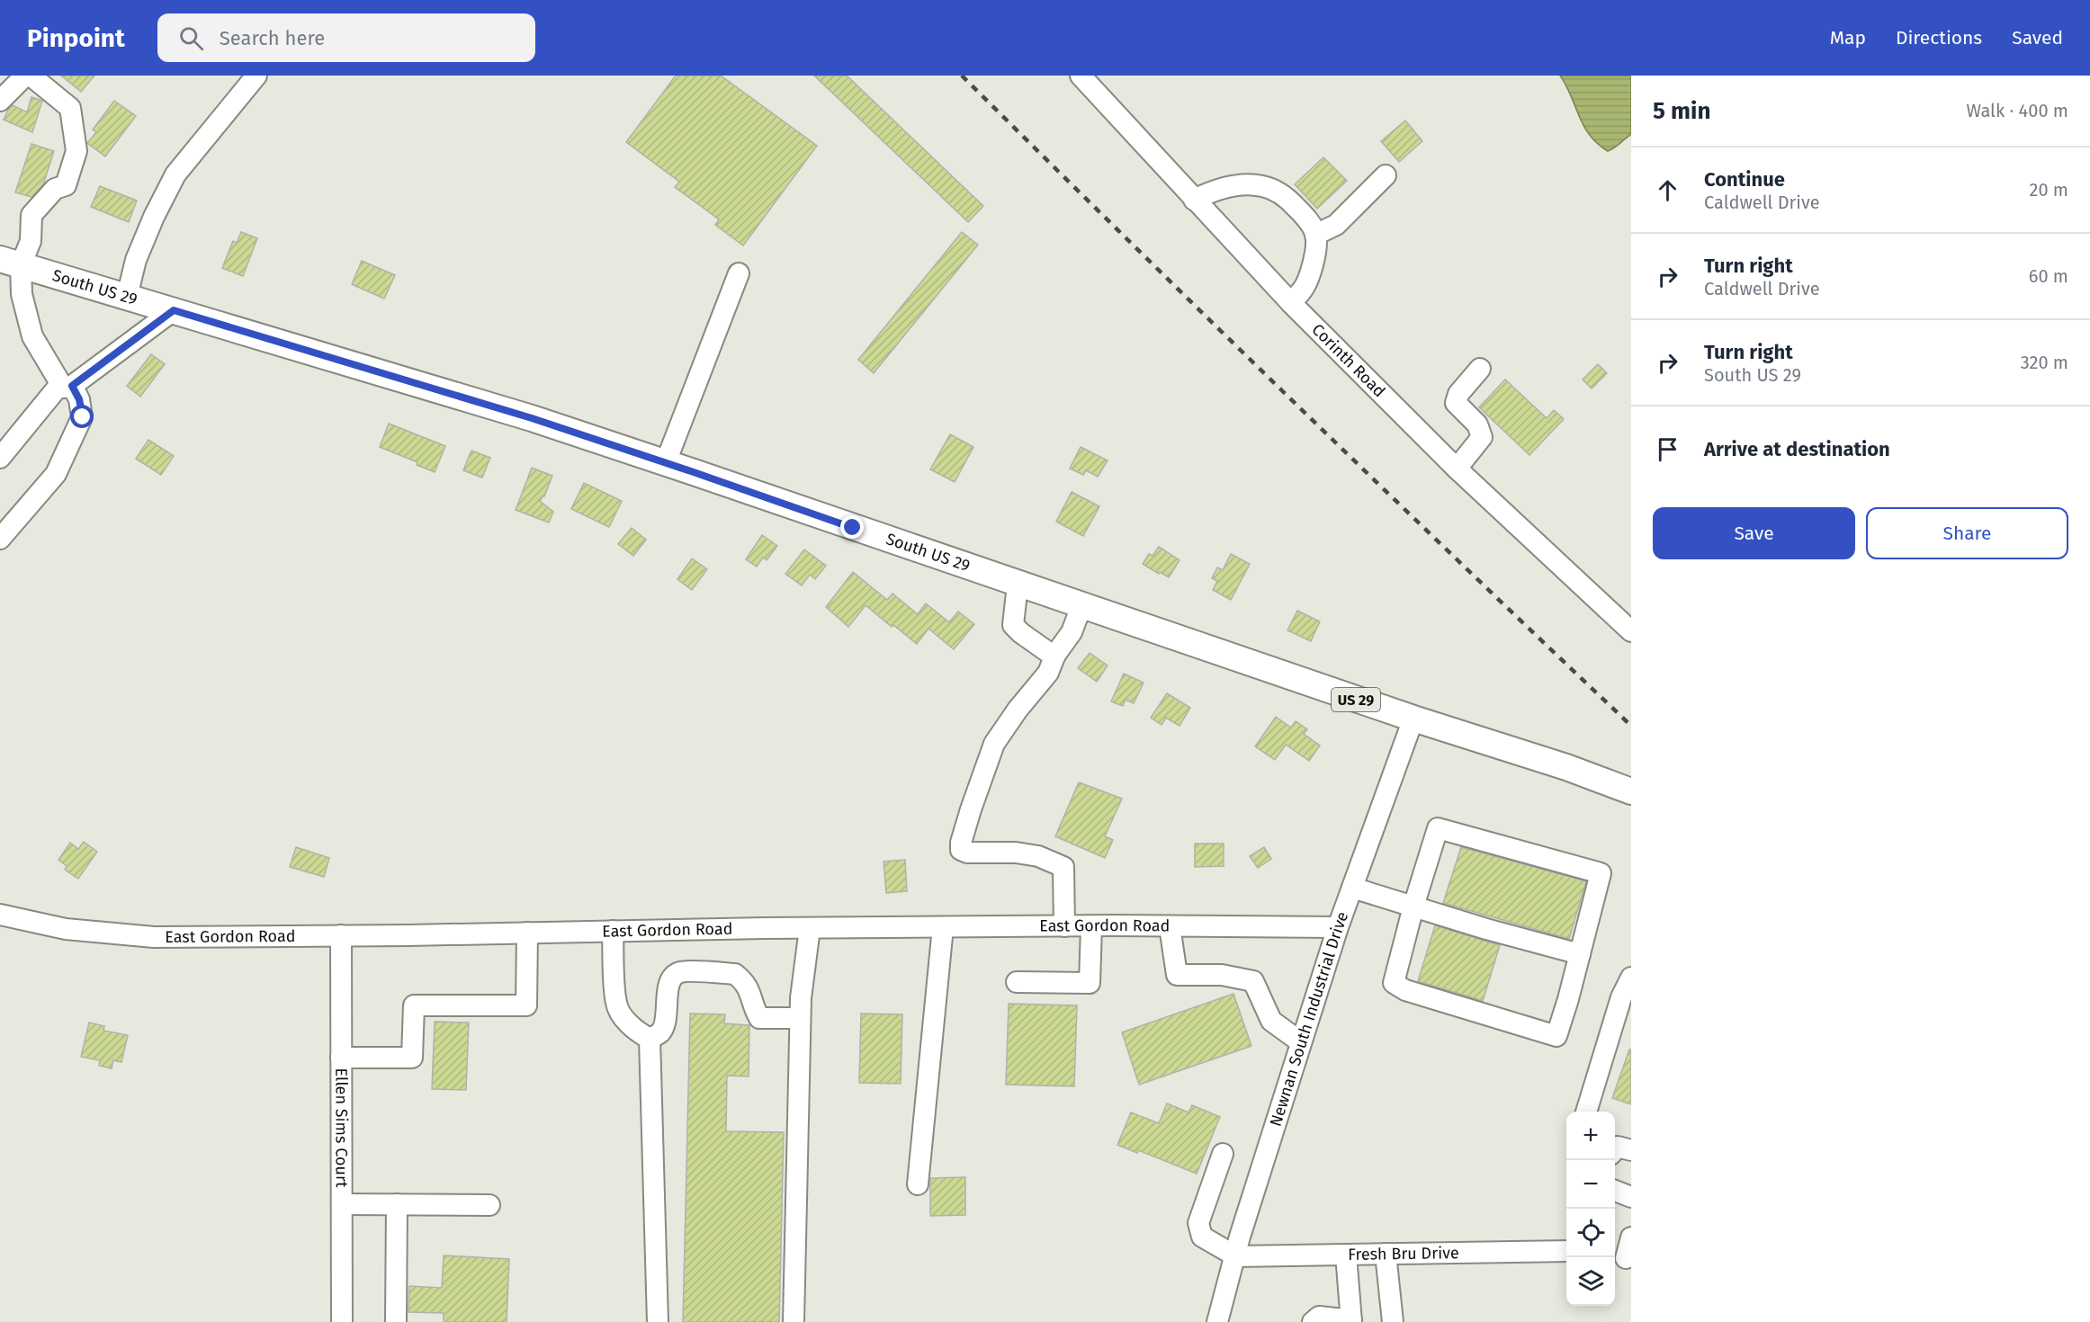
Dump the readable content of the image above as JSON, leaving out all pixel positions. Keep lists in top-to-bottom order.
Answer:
{
  "streets": {
    "main road": ["South US 29", "US 29"],
    "street": [
      "Corinth Road",
      "East Gordon Road",
      "Newnan South Industrial Drive",
      "Ellen Sims Court",
      "Fresh Bru Drive"
    ]
  },
  "crossings": [
    ["South US 29", "US 29"],
    ["US 29", "Newnan South Industrial Drive"],
    ["East Gordon Road", "Newnan South Industrial Drive"],
    ["East Gordon Road", "Ellen Sims Court"],
    ["Newnan South Industrial Drive", "Fresh Bru Drive"]
  ],
  "page": {
    "header": "Pinpoint",
    "search": "Search here",
    "nav": ["Map", "Directions", "Saved"],
    "heading": ["5 min", "Walk · 400 m"],
    "list": [
      ["Continue", "Caldwell Drive", "20 m"],
      ["Turn right", "Caldwell Drive", "60 m"],
      ["Turn right", "South US 29", "320 m"],
      "Arrive at destination"
    ],
    "buttons": ["Save", "Share"],
    "map_buttons": ["+", "−"]
  }
}
